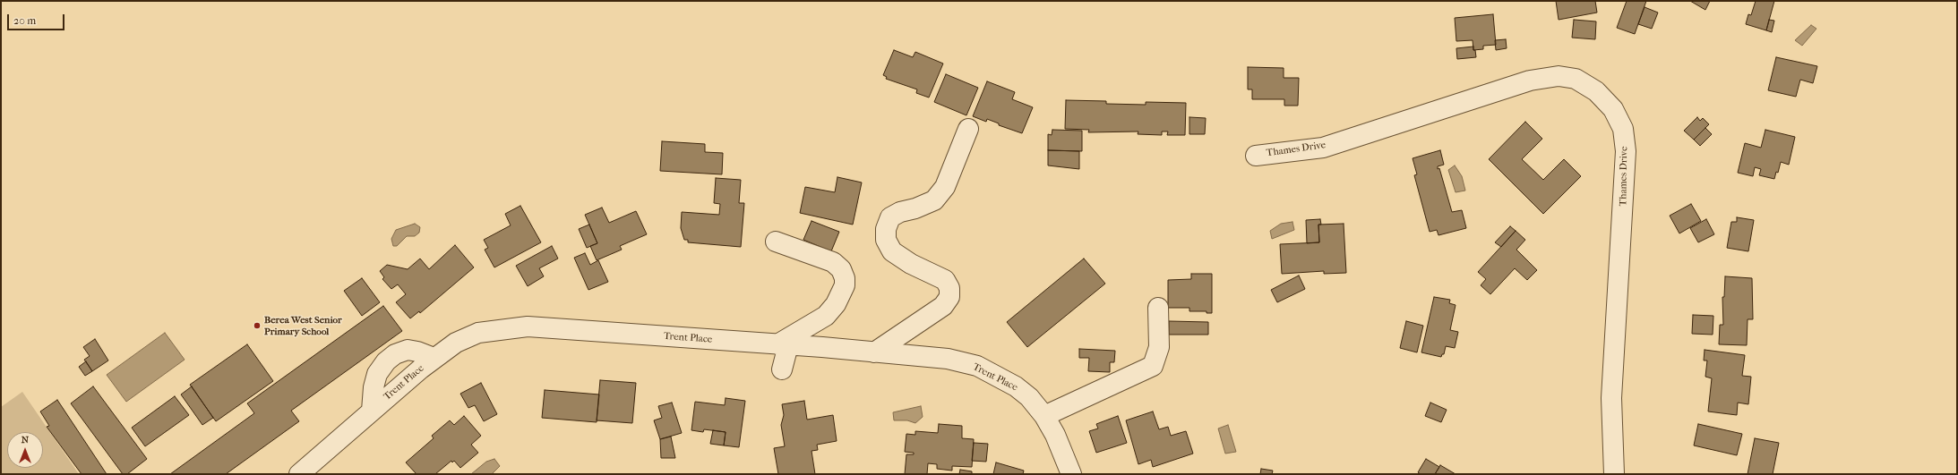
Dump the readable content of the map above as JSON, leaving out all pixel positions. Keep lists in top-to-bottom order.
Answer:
{
  "streets": {
    "street": ["Thames Drive", "Trent Place"]
  },
  "places": ["Berea West Senior Primary School"],
  "scale_bar": "20 m",
  "north": "top"
}
